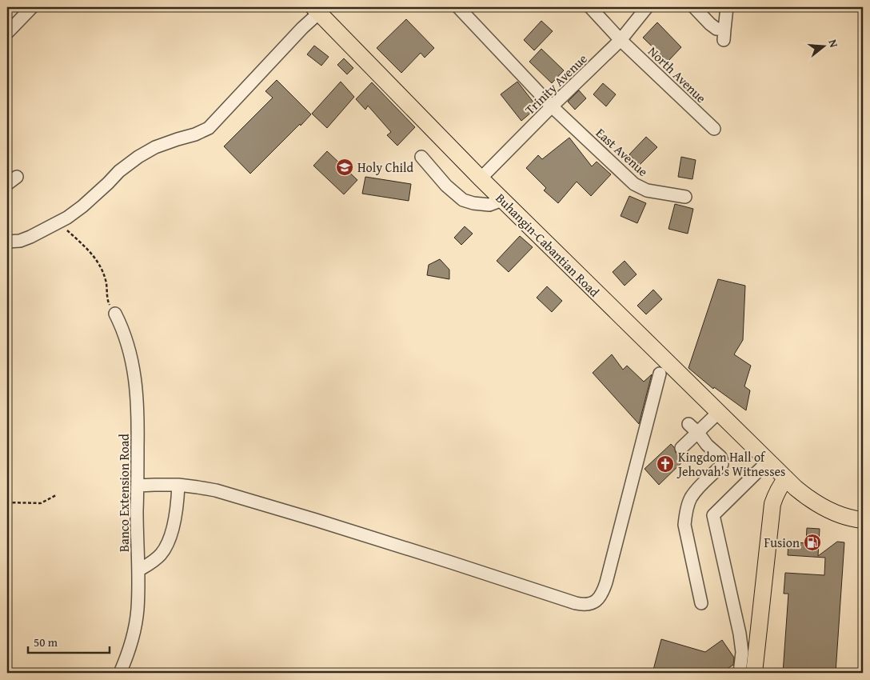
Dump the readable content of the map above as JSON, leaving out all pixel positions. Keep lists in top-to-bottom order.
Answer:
{
  "streets": {
    "main road": ["Buhangin-Cabantian Road"],
    "street": [
      "North Avenue",
      "Trinity Avenue",
      "East Avenue",
      "Banco Extension Road"
    ]
  },
  "crossings": [
    ["North Avenue", "Trinity Avenue"],
    ["Trinity Avenue", "East Avenue"],
    ["Trinity Avenue", "Buhangin-Cabantian Road"]
  ],
  "places": {
    "school or university": ["Holy Child"],
    "church": ["Kingdom Hall of Jehovah's Witnesses"],
    "fuel station": ["Fusion"]
  },
  "scale_bar": "50 m",
  "north": "right"
}
